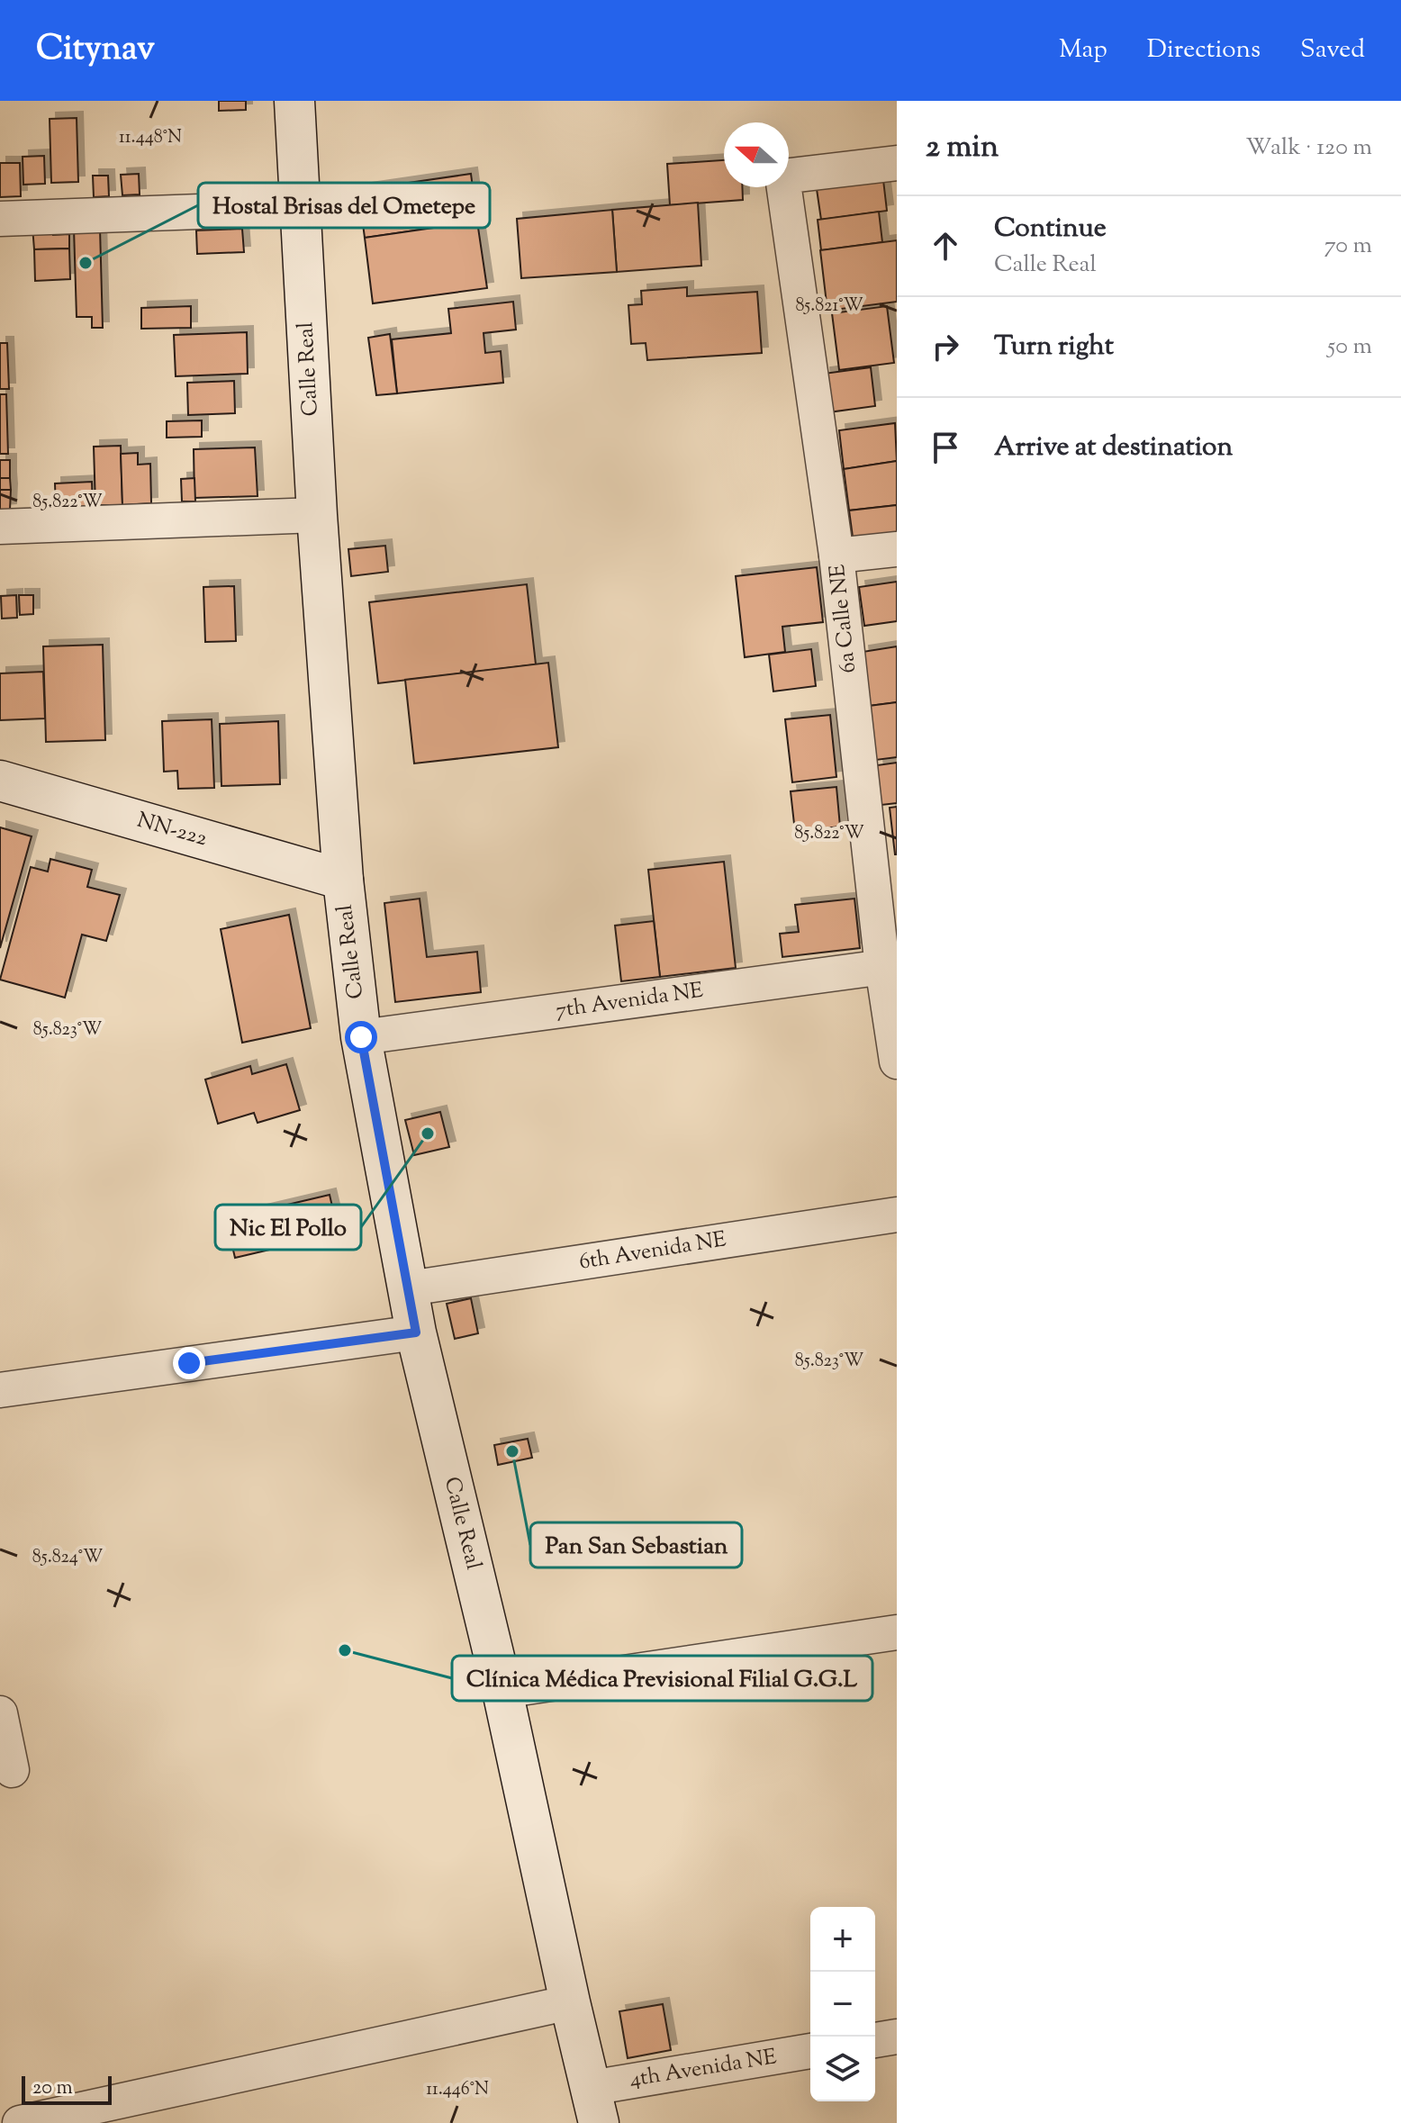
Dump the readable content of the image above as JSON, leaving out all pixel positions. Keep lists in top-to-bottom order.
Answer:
{
  "streets": {
    "main road": ["Calle Real", "NN-222"],
    "street": [
      "6a Calle NE",
      "7th Avenida NE",
      "6th Avenida NE",
      "4th Avenida NE"
    ]
  },
  "crossings": [
    ["Calle Real", "NN-222"],
    ["Calle Real", "7th Avenida NE"],
    ["Calle Real", "6th Avenida NE"],
    ["Calle Real", "4th Avenida NE"],
    ["6a Calle NE", "7th Avenida NE"]
  ],
  "places": [
    "Hostal Brisas del Ometepe",
    "Nic El Pollo",
    "Pan San Sebastian",
    "Clínica Médica Previsional Filial G.G.L"
  ],
  "scale_bar": "20 m",
  "north": "left",
  "page": {
    "header": "Citynav",
    "nav": ["Map", "Directions", "Saved"],
    "heading": ["2 min", "Walk · 120 m"],
    "list": [
      ["Continue", "Calle Real", "70 m"],
      ["Turn right", "50 m"],
      "Arrive at destination"
    ],
    "map_buttons": ["+", "−"],
    "scale": "20 m"
  },
  "coordinates": [
    "11.448°N",
    "85.821°W",
    "85.822°W",
    "85.823°W",
    "85.824°W",
    "11.446°N"
  ]
}
